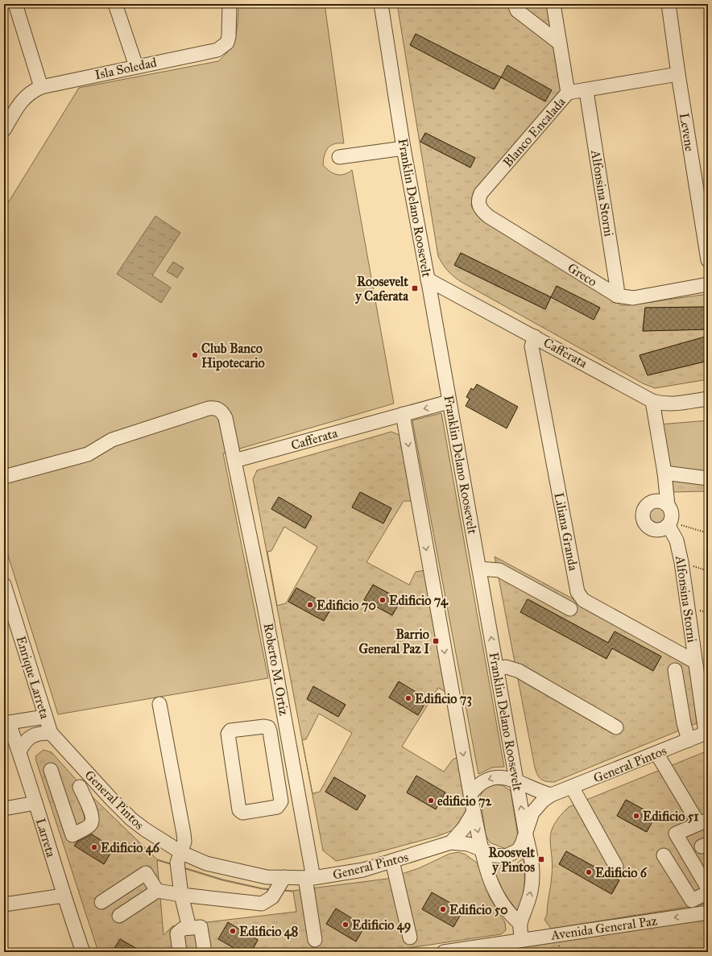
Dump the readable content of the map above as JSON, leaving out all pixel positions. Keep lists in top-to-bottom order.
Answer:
{
  "streets": {
    "street": [
      "Isla Soledad",
      "Blanco Encalada",
      "Levene",
      "Alfonsina Storni",
      "Franklin Delano Roosevelt",
      "Greco",
      "Cafferata",
      "Liliana Granda",
      "Roberto M. Ortiz",
      "Enrique Larreta",
      "General Pintos",
      "Larreta",
      "Avenida General Paz"
    ]
  },
  "crossings": [
    ["Blanco Encalada", "Levene"],
    ["Blanco Encalada", "Alfonsina Storni"],
    ["Blanco Encalada", "Greco"],
    ["Alfonsina Storni", "Greco"],
    ["Alfonsina Storni", "Cafferata"],
    ["Alfonsina Storni", "Liliana Granda"],
    ["Alfonsina Storni", "General Pintos"],
    ["Franklin Delano Roosevelt", "Cafferata"],
    ["Franklin Delano Roosevelt", "General Pintos"],
    ["Franklin Delano Roosevelt", "Avenida General Paz"],
    ["Cafferata", "Liliana Granda"],
    ["Cafferata", "Roberto M. Ortiz"],
    ["Roberto M. Ortiz", "General Pintos"],
    ["Enrique Larreta", "General Pintos"]
  ],
  "one_way": ["Avenida General Paz"],
  "places": {
    "transit": ["Roosevelt y Caferata", "Barrio General Paz I", "Roosvelt y Pintos"],
    "other": [
      "Club Banco Hipotecario",
      "Edificio 74",
      "Edificio 70",
      "Edificio 73",
      "edificio 72",
      "Edificio 51",
      "Edificio 46",
      "Edificio 6",
      "Edificio 50",
      "Edificio 49",
      "Edificio 48"
    ]
  }
}
